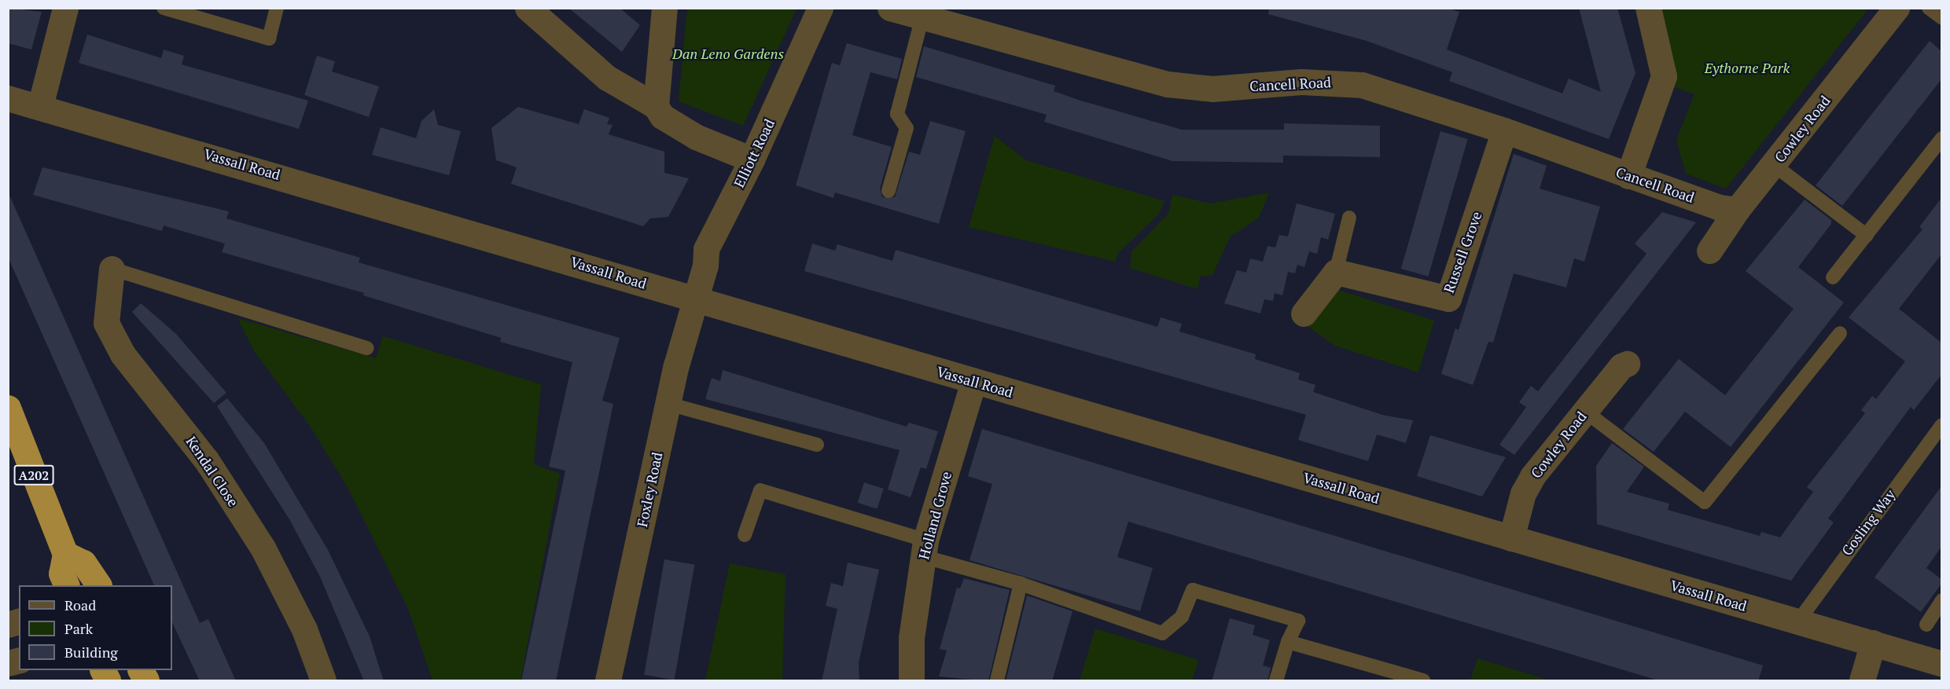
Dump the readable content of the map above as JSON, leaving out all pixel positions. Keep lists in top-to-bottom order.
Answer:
{
  "streets": {
    "highway": ["A202"],
    "street": [
      "Cancell Road",
      "Cowley Road",
      "Elliott Road",
      "Vassall Road",
      "Russell Grove",
      "Kendal Close",
      "Foxley Road",
      "Holland Grove"
    ],
    "lane": ["Gosling Way"]
  },
  "crossings": [
    ["Cancell Road", "Cowley Road"],
    ["Cancell Road", "Russell Grove"],
    ["Cowley Road", "Vassall Road"],
    ["Elliott Road", "Vassall Road"],
    ["Elliott Road", "Foxley Road"],
    ["Vassall Road", "Foxley Road"],
    ["Vassall Road", "Holland Grove"],
    ["Vassall Road", "Gosling Way"]
  ],
  "parks": ["Dan Leno Gardens", "Eythorne Park"],
  "legend": ["Road", "Park", "Building"]
}
